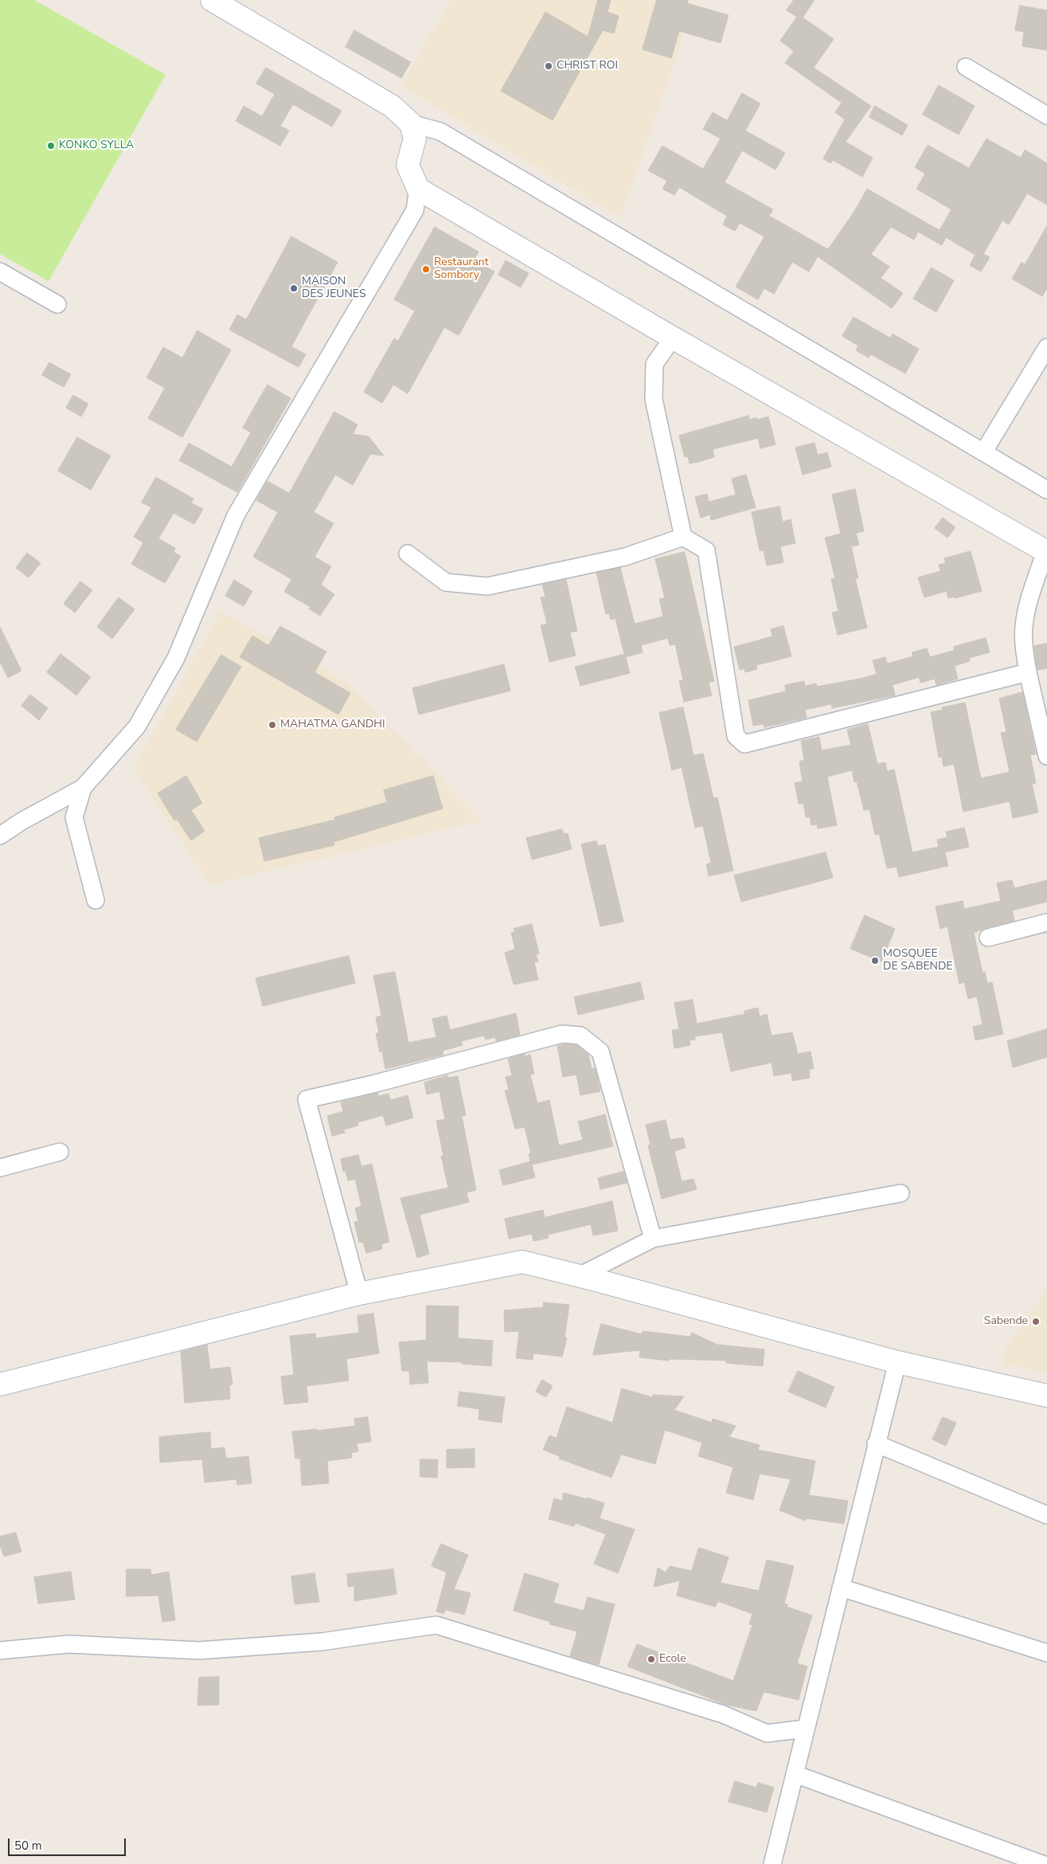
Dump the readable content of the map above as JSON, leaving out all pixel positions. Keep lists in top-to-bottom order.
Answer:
{
  "places": [
    "CHRIST ROI",
    "KONKO SYLLA",
    "Restaurant Sombory",
    "MAISON DES JEUNES",
    "MAHATMA GANDHI",
    "MOSQUEE DE SABENDE",
    "Sabende",
    "Ecole"
  ],
  "scale_bar": "50 m"
}
